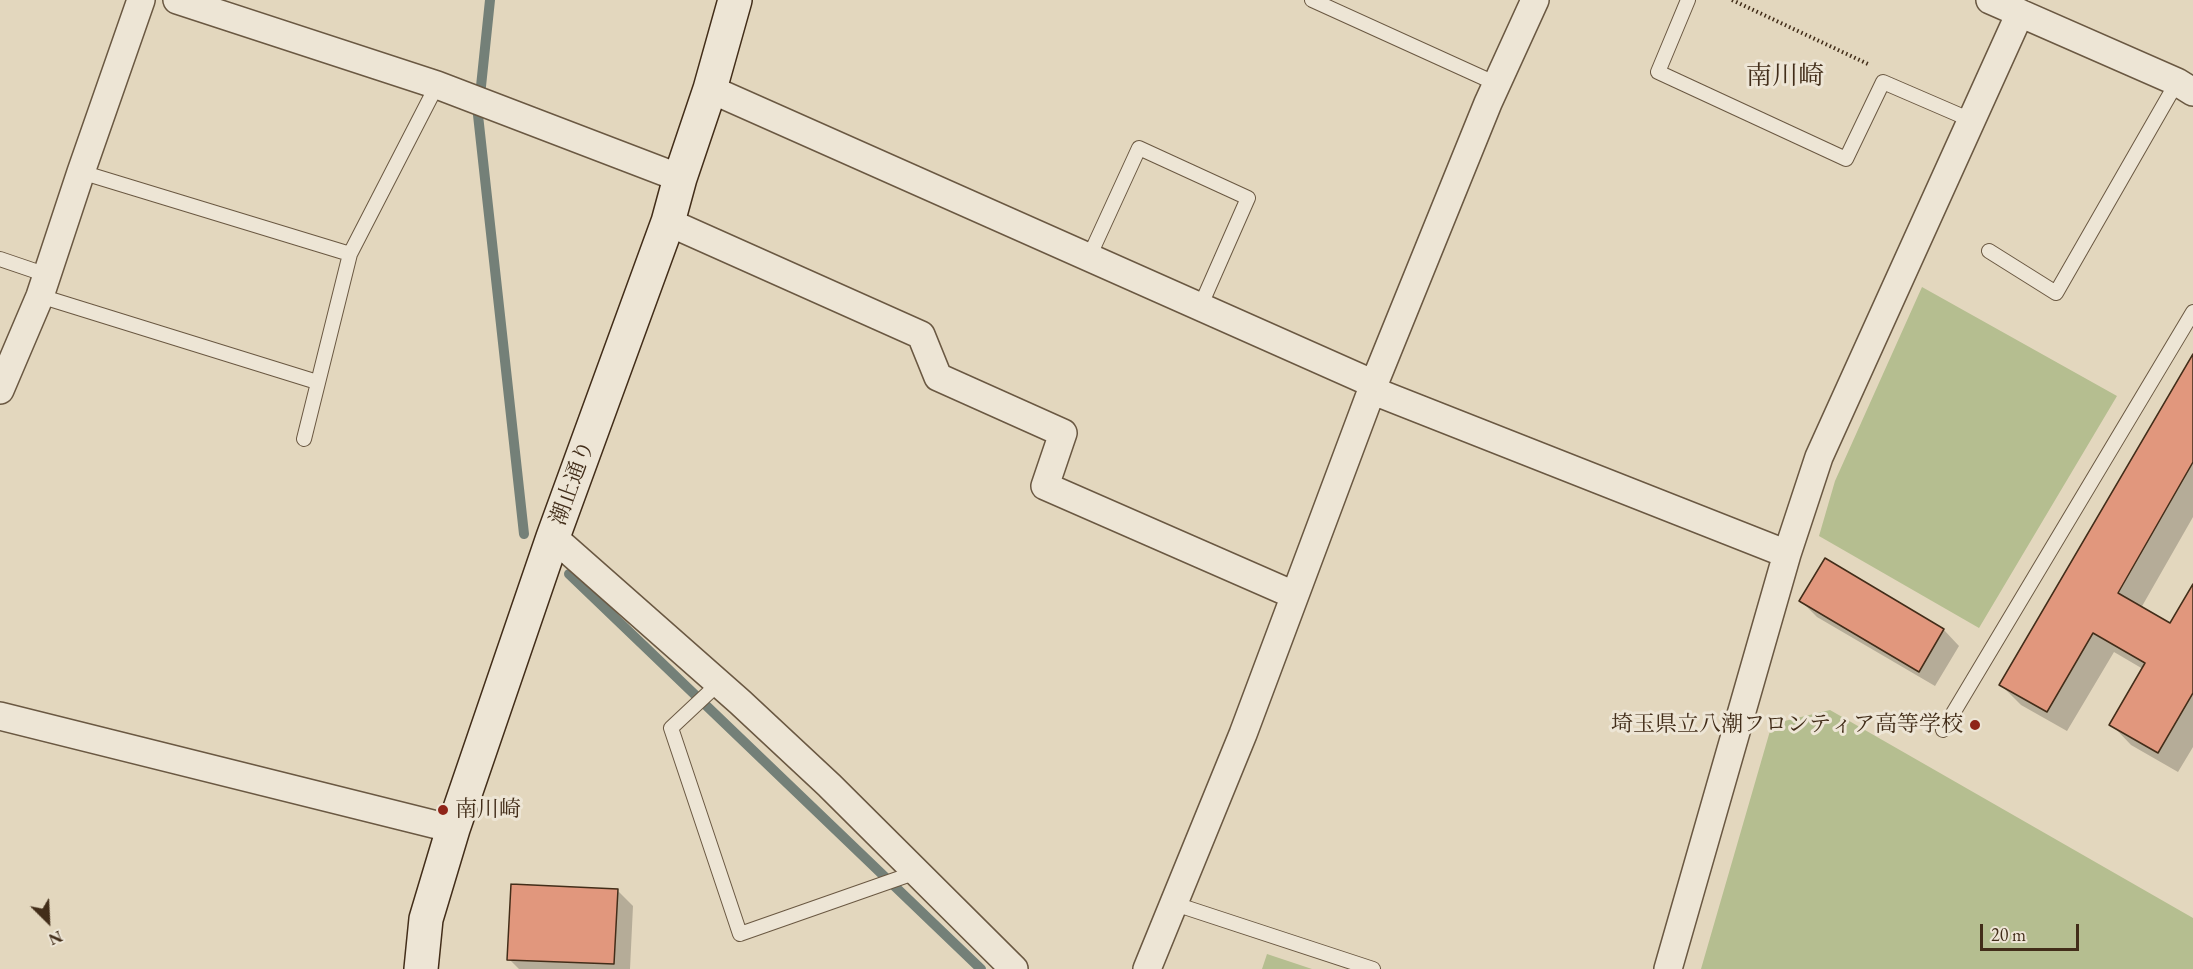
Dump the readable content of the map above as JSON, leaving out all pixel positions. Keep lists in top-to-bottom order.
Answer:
{
  "streets": {
    "street": ["潮止通り"]
  },
  "districts": ["南川崎"],
  "places": ["埼玉県立八潮フロンティア高等学校", "南川崎"],
  "scale_bar": "20 m",
  "north": "bottom right"
}
